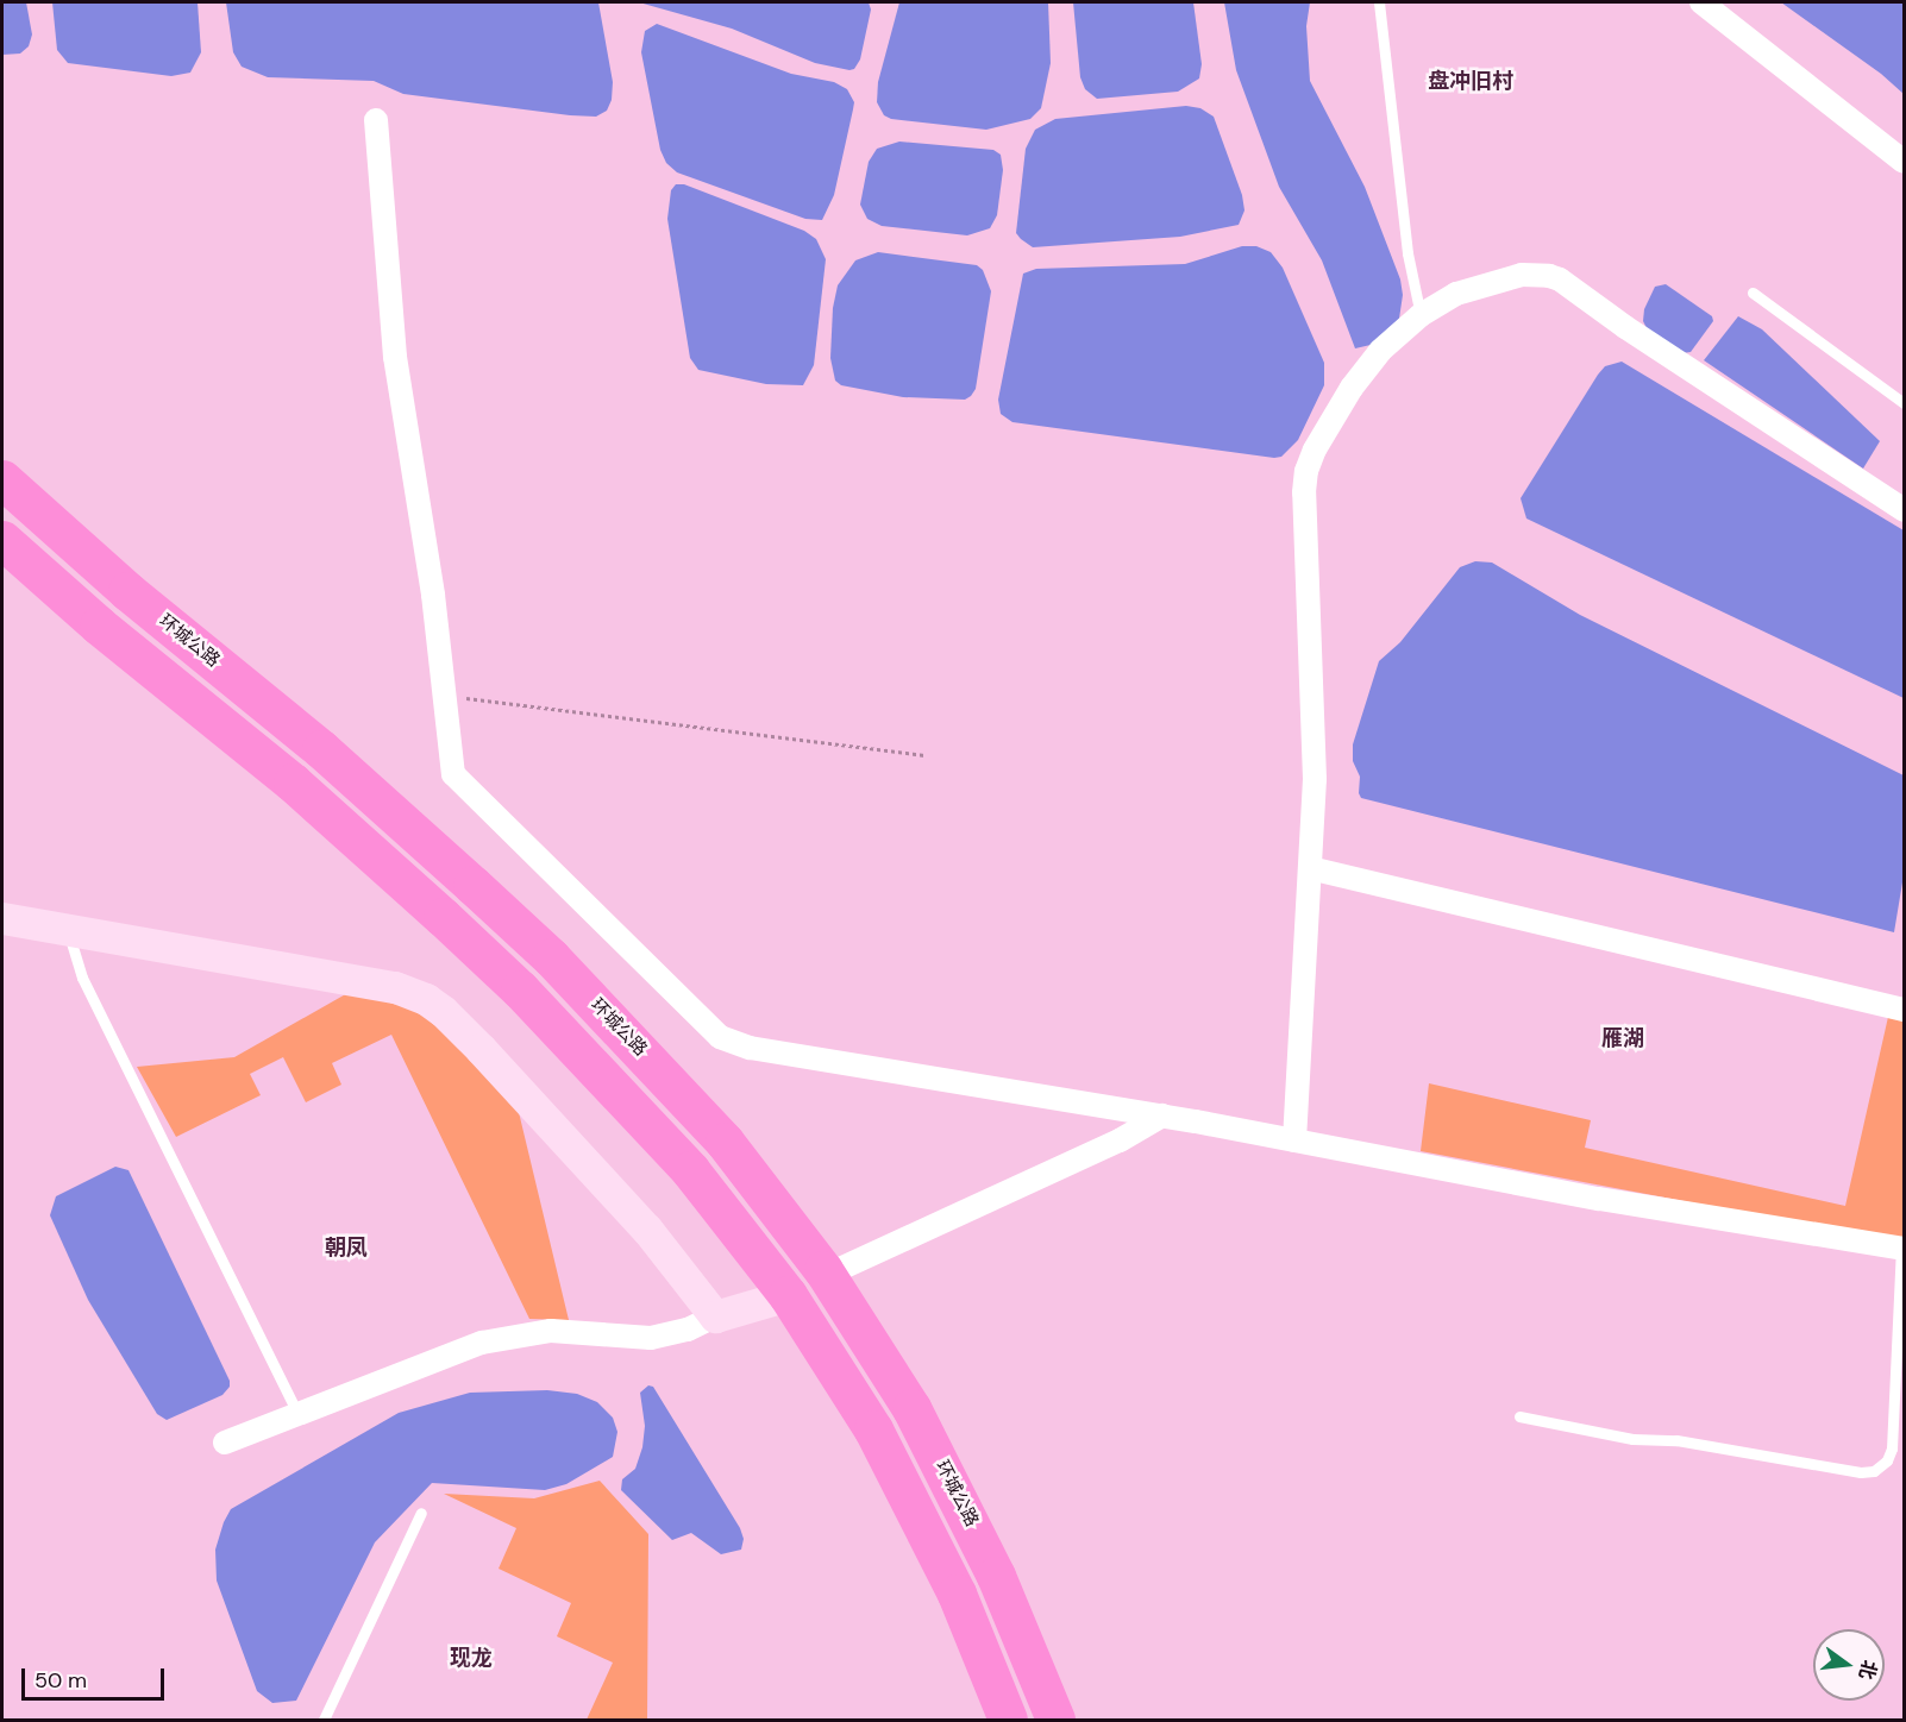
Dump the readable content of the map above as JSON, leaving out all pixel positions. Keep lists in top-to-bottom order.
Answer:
{
  "streets": {
    "highway": ["环城公路"]
  },
  "districts": [
    "盘冲旧村",
    "雁湖",
    "朝凤",
    "现龙"
  ],
  "scale_bar": "50 m",
  "north": "right"
}
